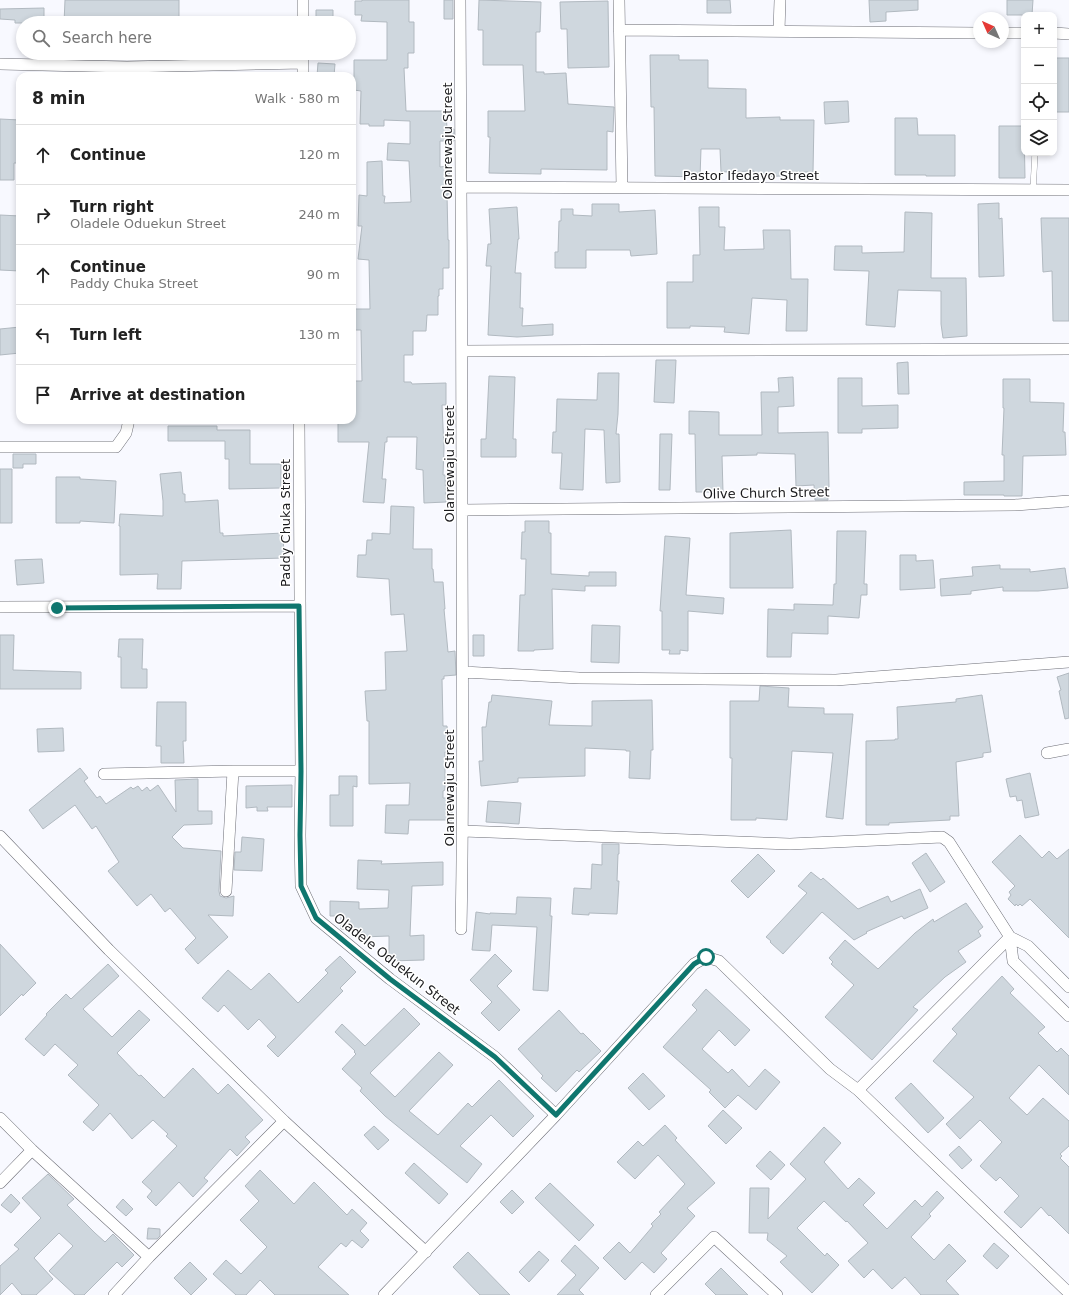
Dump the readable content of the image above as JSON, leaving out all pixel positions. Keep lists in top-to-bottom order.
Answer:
{
  "streets": {
    "street": [
      "Olanrewaju Street",
      "Pastor Ifedayo Street",
      "Olive Church Street",
      "Paddy Chuka Street",
      "Oladele Oduekun Street"
    ]
  },
  "crossings": [
    ["Olanrewaju Street", "Pastor Ifedayo Street"],
    ["Olanrewaju Street", "Olive Church Street"],
    ["Paddy Chuka Street", "Oladele Oduekun Street"]
  ],
  "north": "top left",
  "page": {
    "map_buttons": ["+", "−"],
    "search": "Search here",
    "heading": ["8 min", "Walk · 580 m"],
    "list": [
      ["Continue", "120 m"],
      ["Turn right", "Oladele Oduekun Street", "240 m"],
      ["Continue", "Paddy Chuka Street", "90 m"],
      ["Turn left", "130 m"],
      "Arrive at destination"
    ]
  }
}
